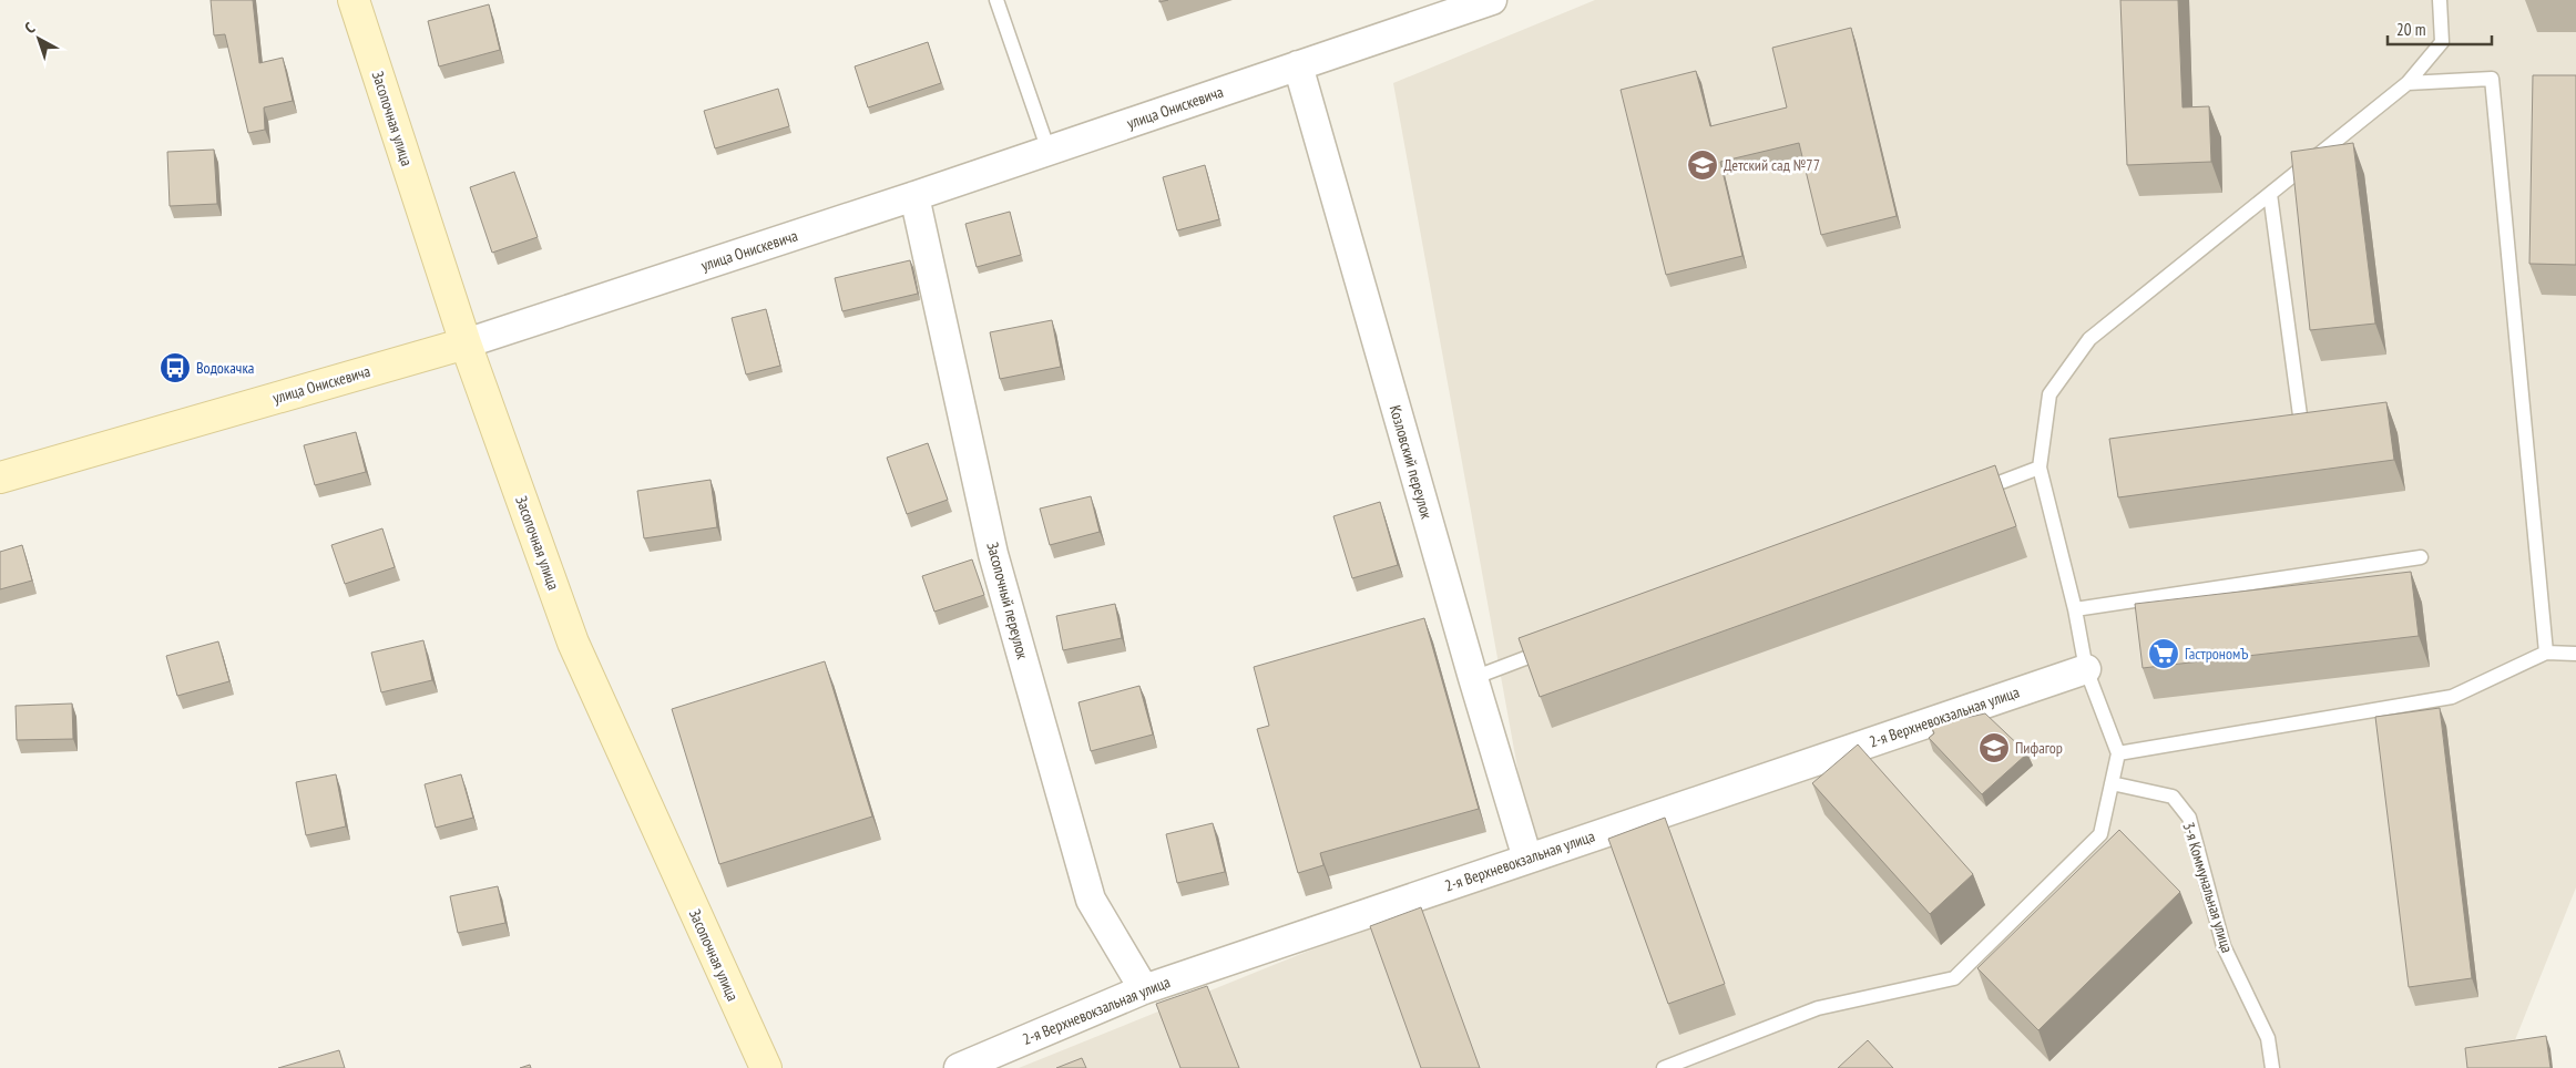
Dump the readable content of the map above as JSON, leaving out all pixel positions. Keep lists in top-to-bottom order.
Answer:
{
  "streets": {
    "street": [
      "улица Онискевича",
      "Засопочная улица",
      "Козловский переулок",
      "Засопочный переулок",
      "2-я Верхневокзальная улица"
    ],
    "lane": ["3-я Коммунальная улица"]
  },
  "crossings": [
    ["улица Онискевича", "Засопочная улица"],
    ["улица Онискевича", "Козловский переулок"],
    ["улица Онискевича", "Засопочный переулок"],
    ["Козловский переулок", "2-я Верхневокзальная улица"],
    ["Засопочный переулок", "2-я Верхневокзальная улица"]
  ],
  "places": {
    "school or university": ["Детский сад №77", "Пифагор"],
    "bus stop": ["Водокачка"],
    "supermarket": ["ГастрономЪ"]
  },
  "scale_bar": "20 m",
  "north": "top left"
}
